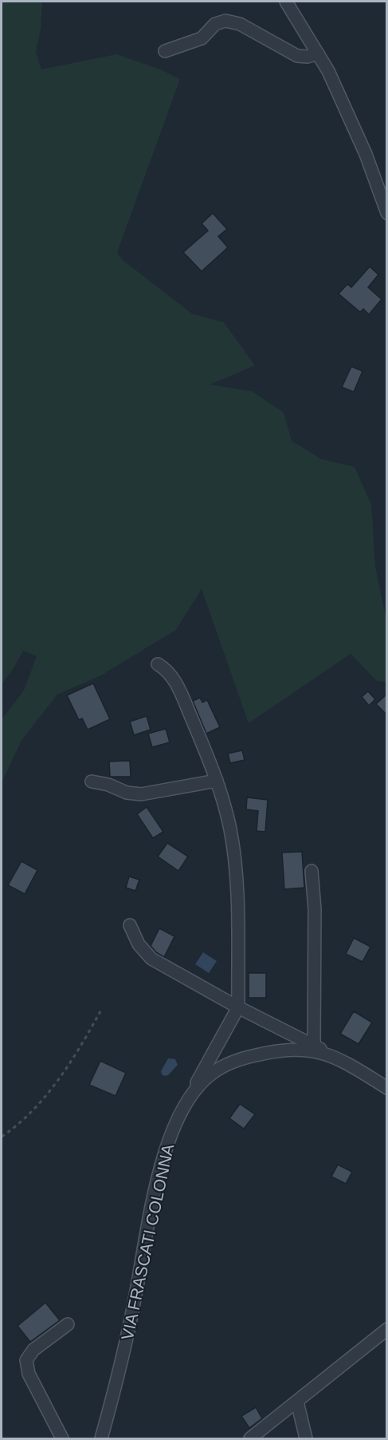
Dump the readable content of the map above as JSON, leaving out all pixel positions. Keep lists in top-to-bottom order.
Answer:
{
  "streets": {
    "street": ["VIA FRASCATI COLONNA"]
  }
}
